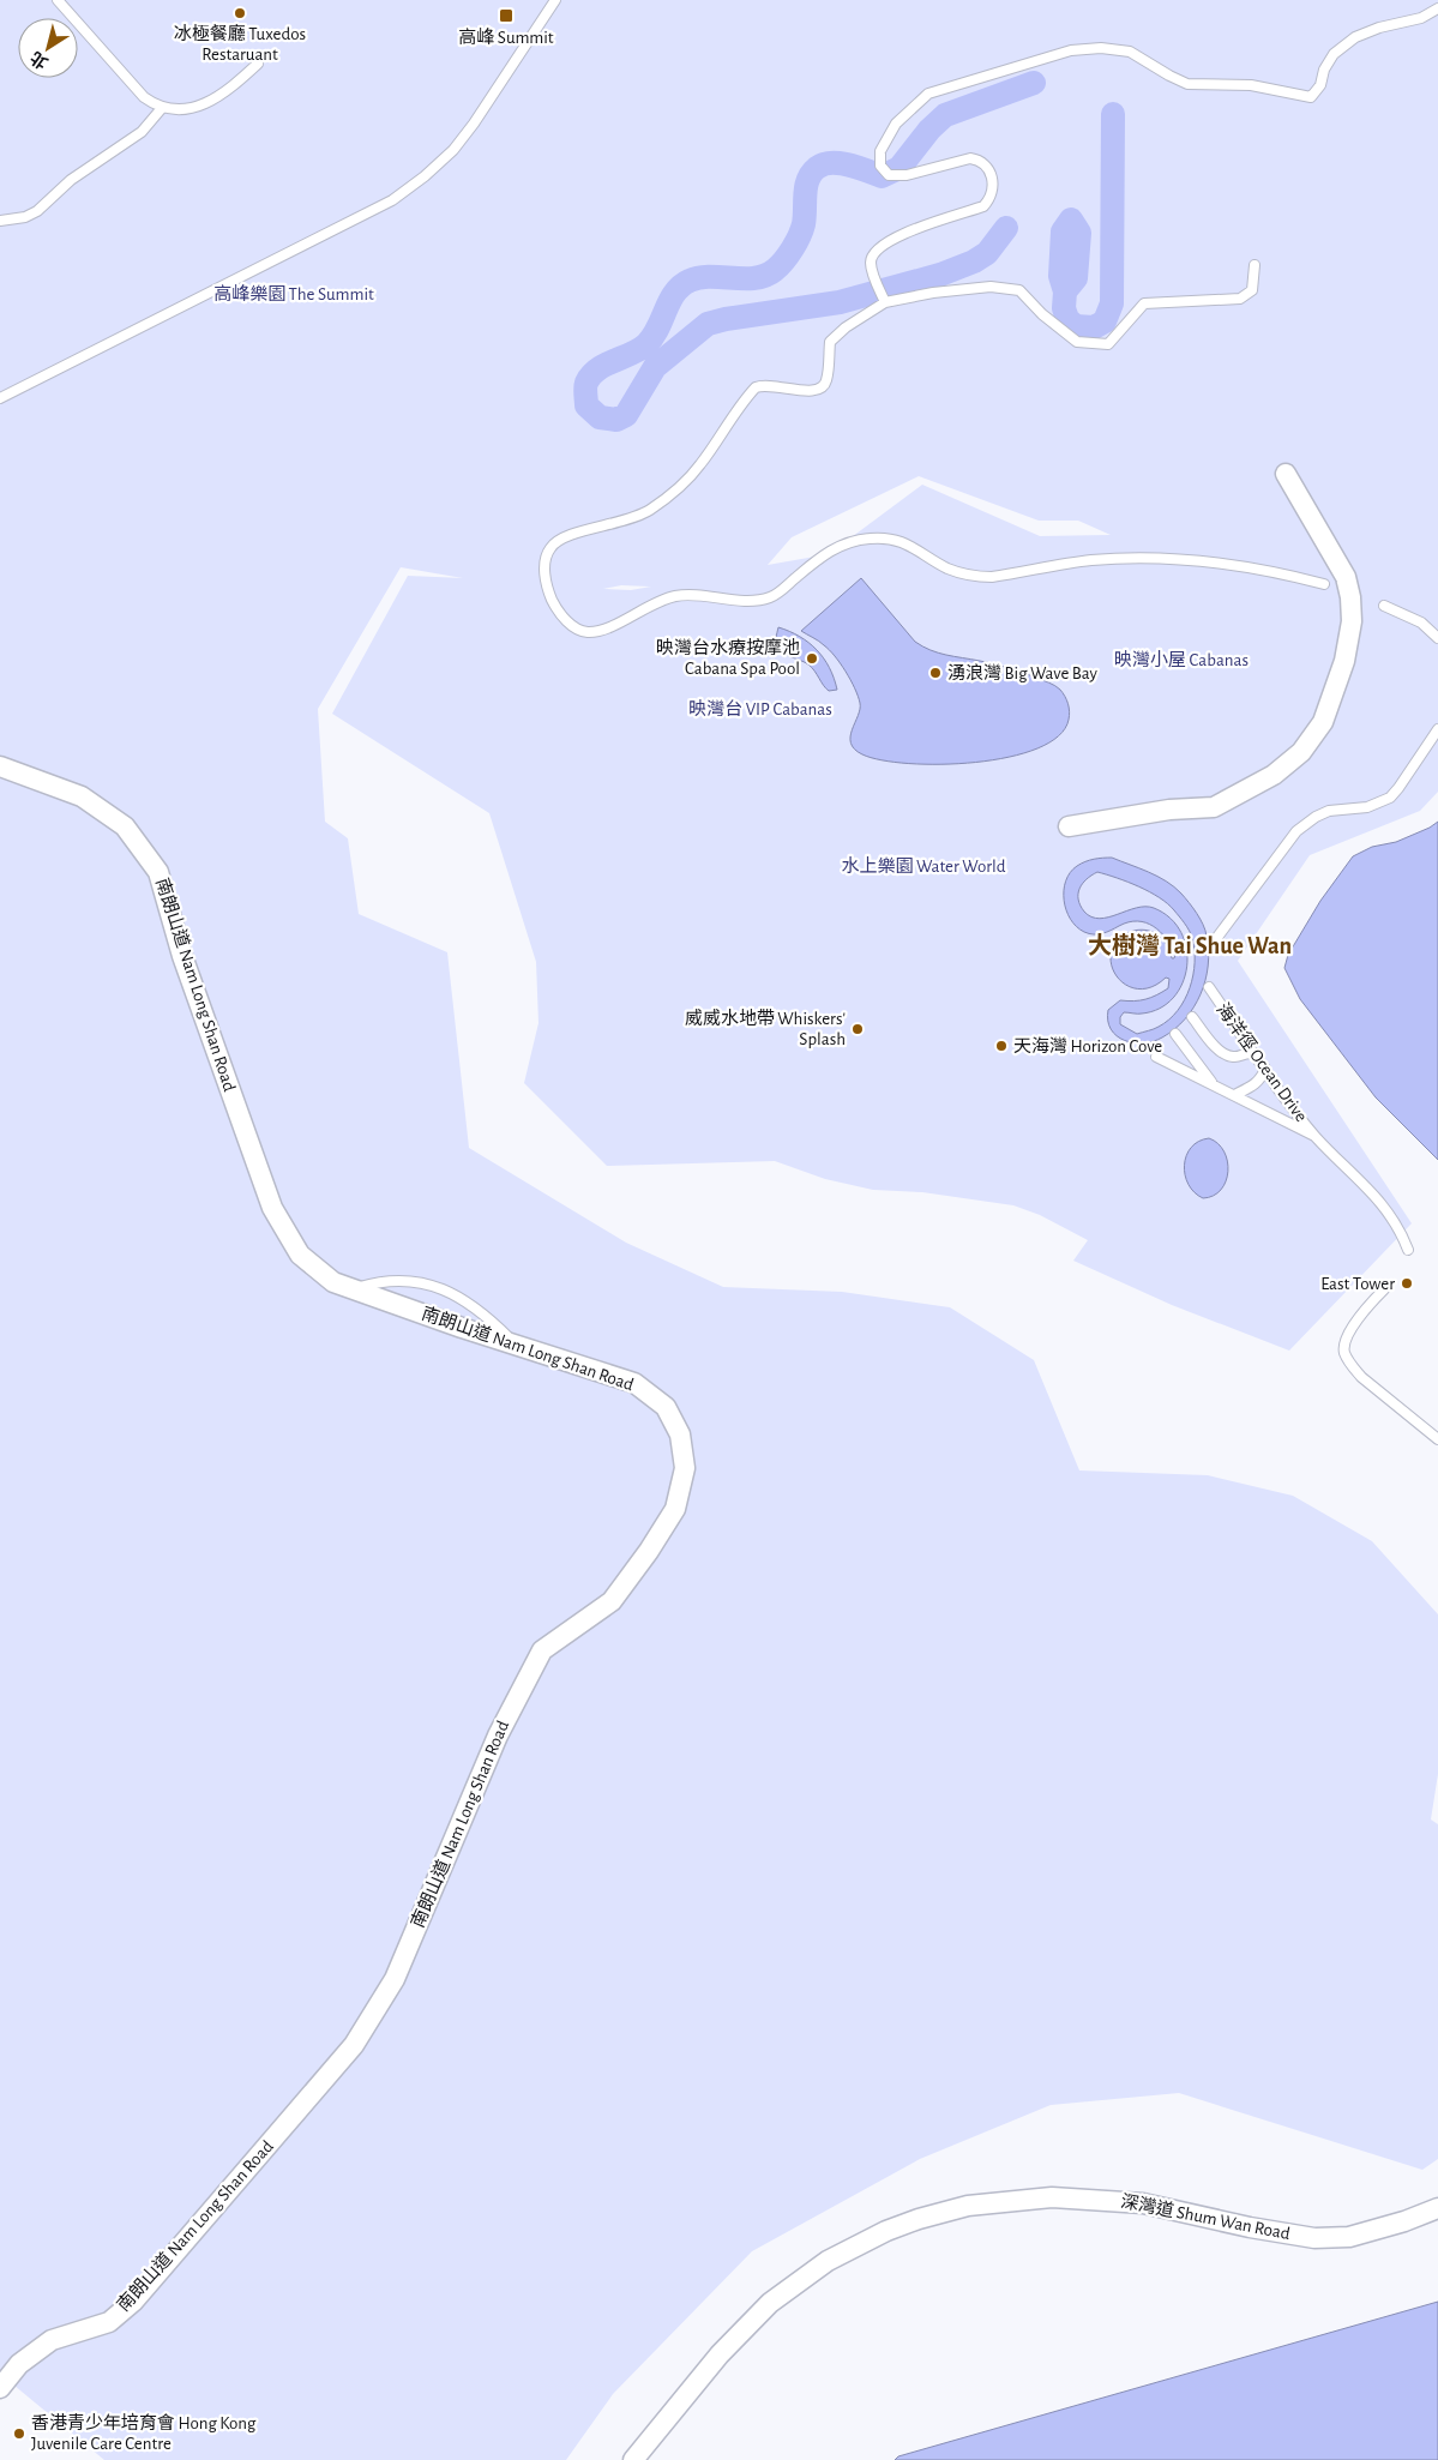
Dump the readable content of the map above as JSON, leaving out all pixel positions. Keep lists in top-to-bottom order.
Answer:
{
  "streets": {
    "street": ["南朗山道 Nam Long Shan Road", "深灣道 Shum Wan Road"],
    "lane": ["海洋徑 Ocean Drive"]
  },
  "districts": ["大樹灣 Tai Shue Wan"],
  "parks": [
    "高峰樂園 The Summit",
    "映灣小屋 Cabanas",
    "映灣台 VIP Cabanas",
    "水上樂園 Water World"
  ],
  "places": {
    "other": [
      "冰極餐廳 Tuxedos Restaruant",
      "映灣台水療按摩池 Cabana Spa Pool",
      "湧浪灣 Big Wave Bay",
      "威威水地帶 Whiskers' Splash",
      "天海灣 Horizon Cove",
      "East Tower",
      "香港青少年培育會 Hong Kong Juvenile Care Centre"
    ],
    "transit": ["高峰 Summit"]
  },
  "north": "bottom left"
}
